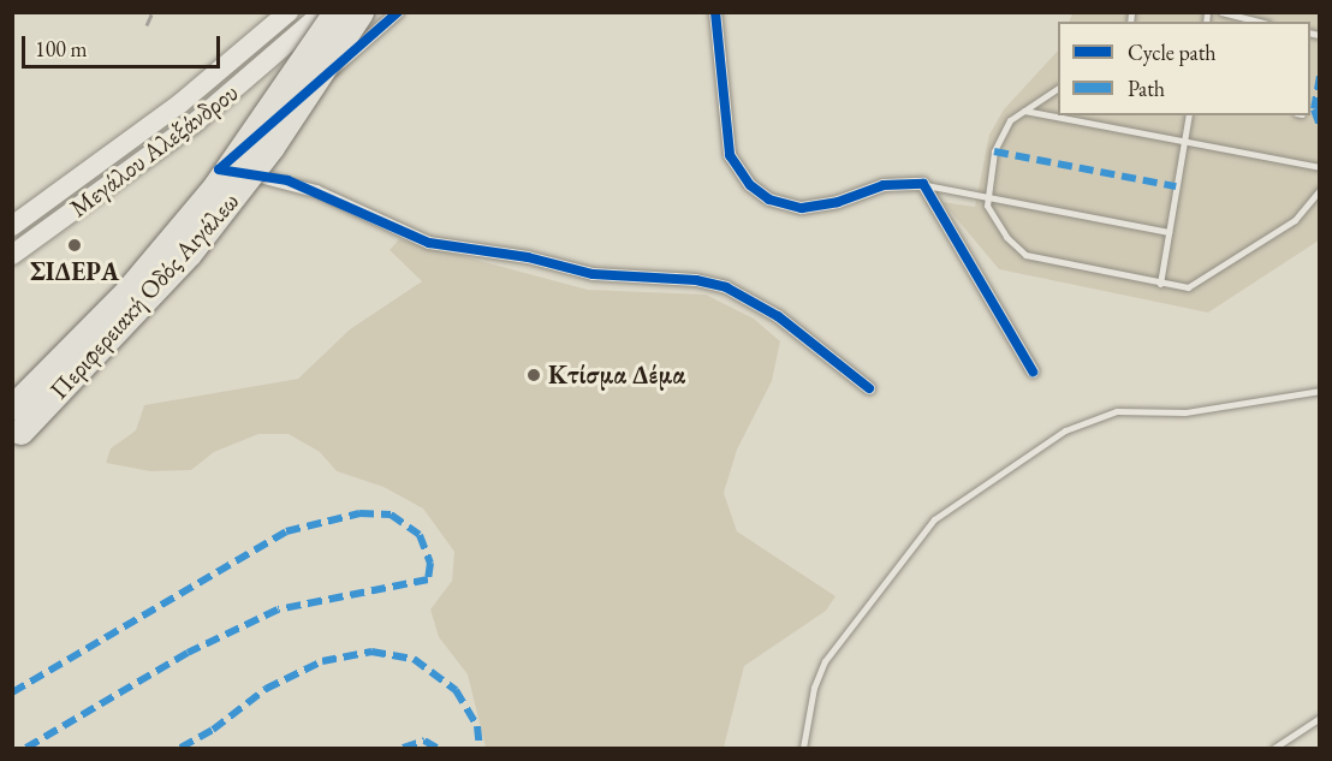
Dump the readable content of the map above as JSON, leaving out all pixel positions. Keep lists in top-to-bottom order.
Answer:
{
  "streets": {
    "highway": ["Περιφερειακή Οδός Αιγάλεω"],
    "main road": ["Μεγάλου Αλεξάνδρου"]
  },
  "places": ["ΣΙΔΕΡΑ", "Κτίσμα Δέμα"],
  "legend": ["Cycle path", "Path"],
  "scale_bar": "100 m"
}
